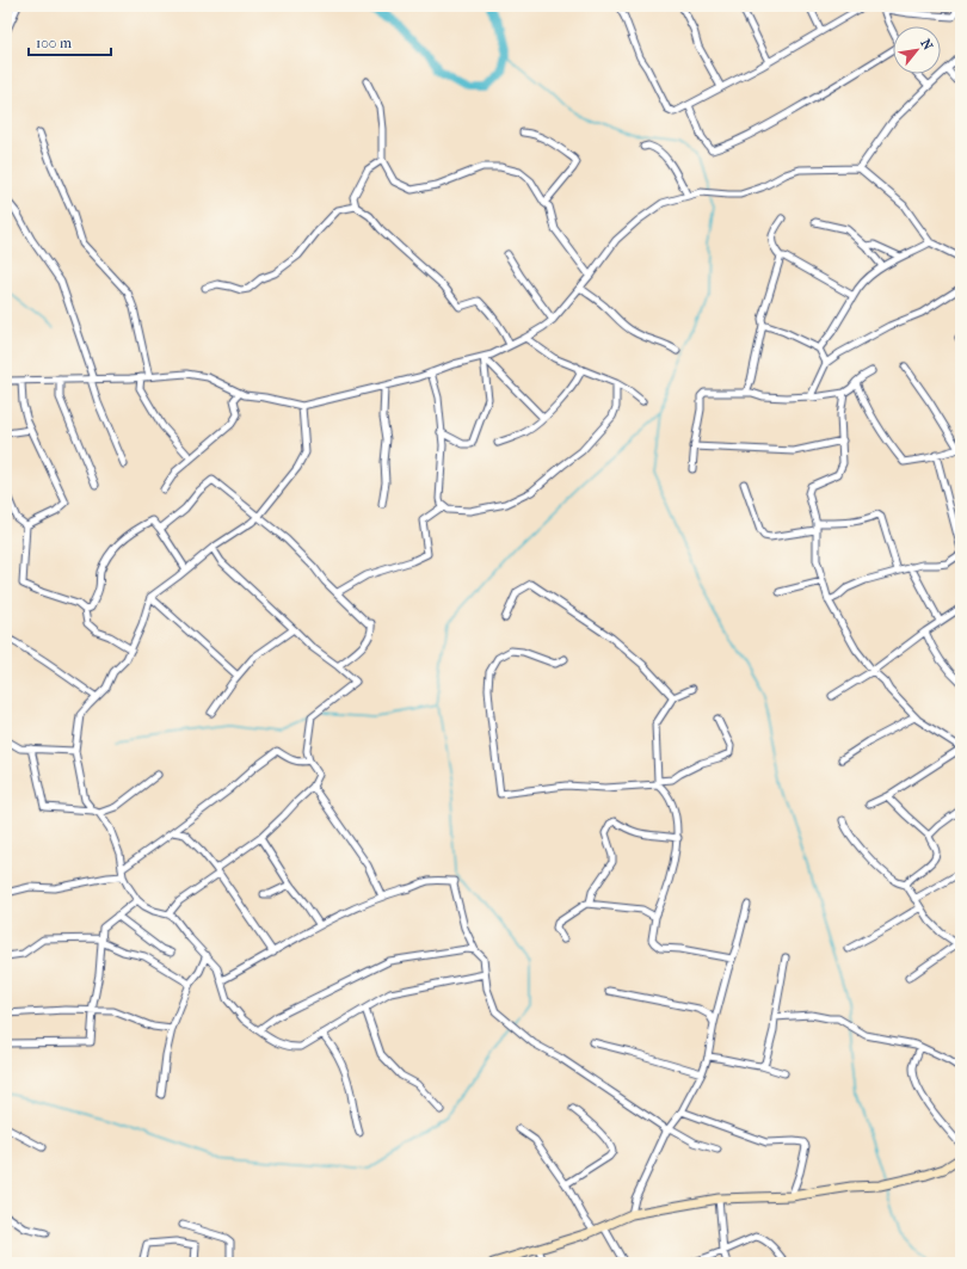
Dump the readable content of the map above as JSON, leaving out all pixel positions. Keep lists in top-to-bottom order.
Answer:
{
  "scale_bar": "100 m",
  "north": "top right"
}
